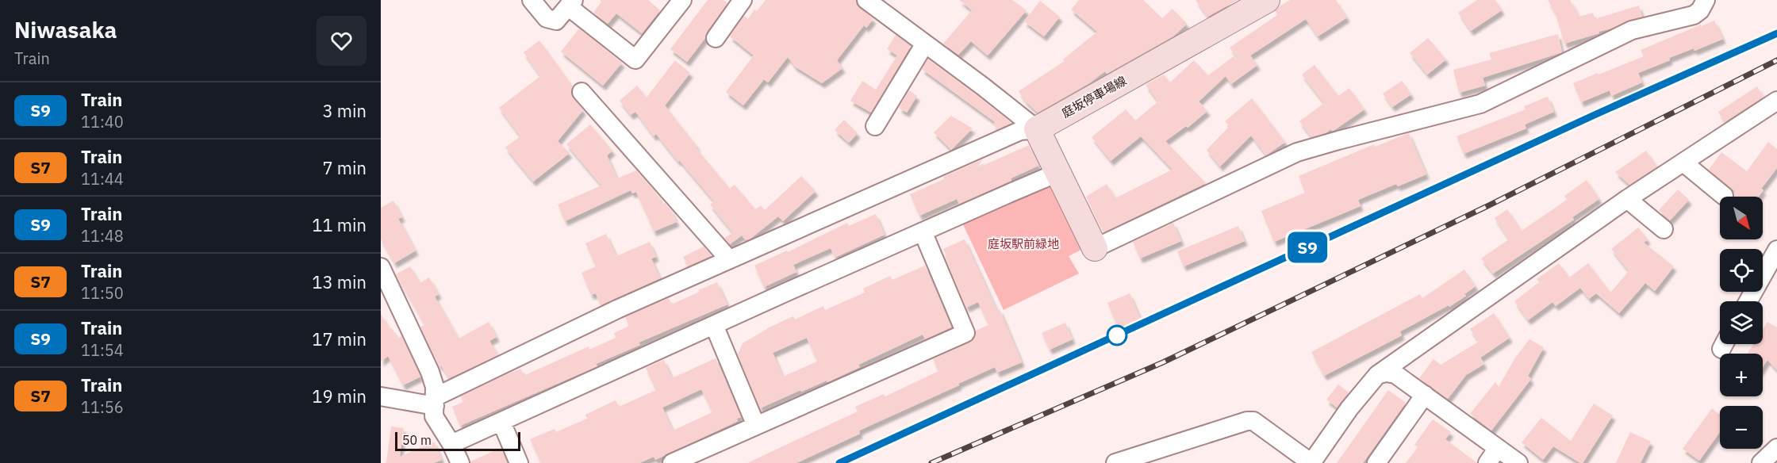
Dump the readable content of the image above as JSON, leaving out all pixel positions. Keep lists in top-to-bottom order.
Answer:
{
  "streets": {
    "main road": ["庭坂停車場線"]
  },
  "parks": ["庭坂駅前緑地"],
  "scale_bar": "50 m",
  "north": "bottom right",
  "page": {
    "heading": ["Niwasaka", "Train"],
    "on_map": "S9",
    "list": [
      {
        "mark": "S9",
        "name": "Train",
        "note": "11:40",
        "value": "3 min"
      },
      {
        "mark": "S7",
        "name": "Train",
        "note": "11:44",
        "value": "7 min"
      },
      {
        "mark": "S9",
        "name": "Train",
        "note": "11:48",
        "value": "11 min"
      },
      {
        "mark": "S7",
        "name": "Train",
        "note": "11:50",
        "value": "13 min"
      },
      {
        "mark": "S9",
        "name": "Train",
        "note": "11:54",
        "value": "17 min"
      },
      {
        "mark": "S7",
        "name": "Train",
        "note": "11:56",
        "value": "19 min"
      }
    ],
    "map_buttons": ["+", "−"],
    "scale": "50 m"
  }
}
